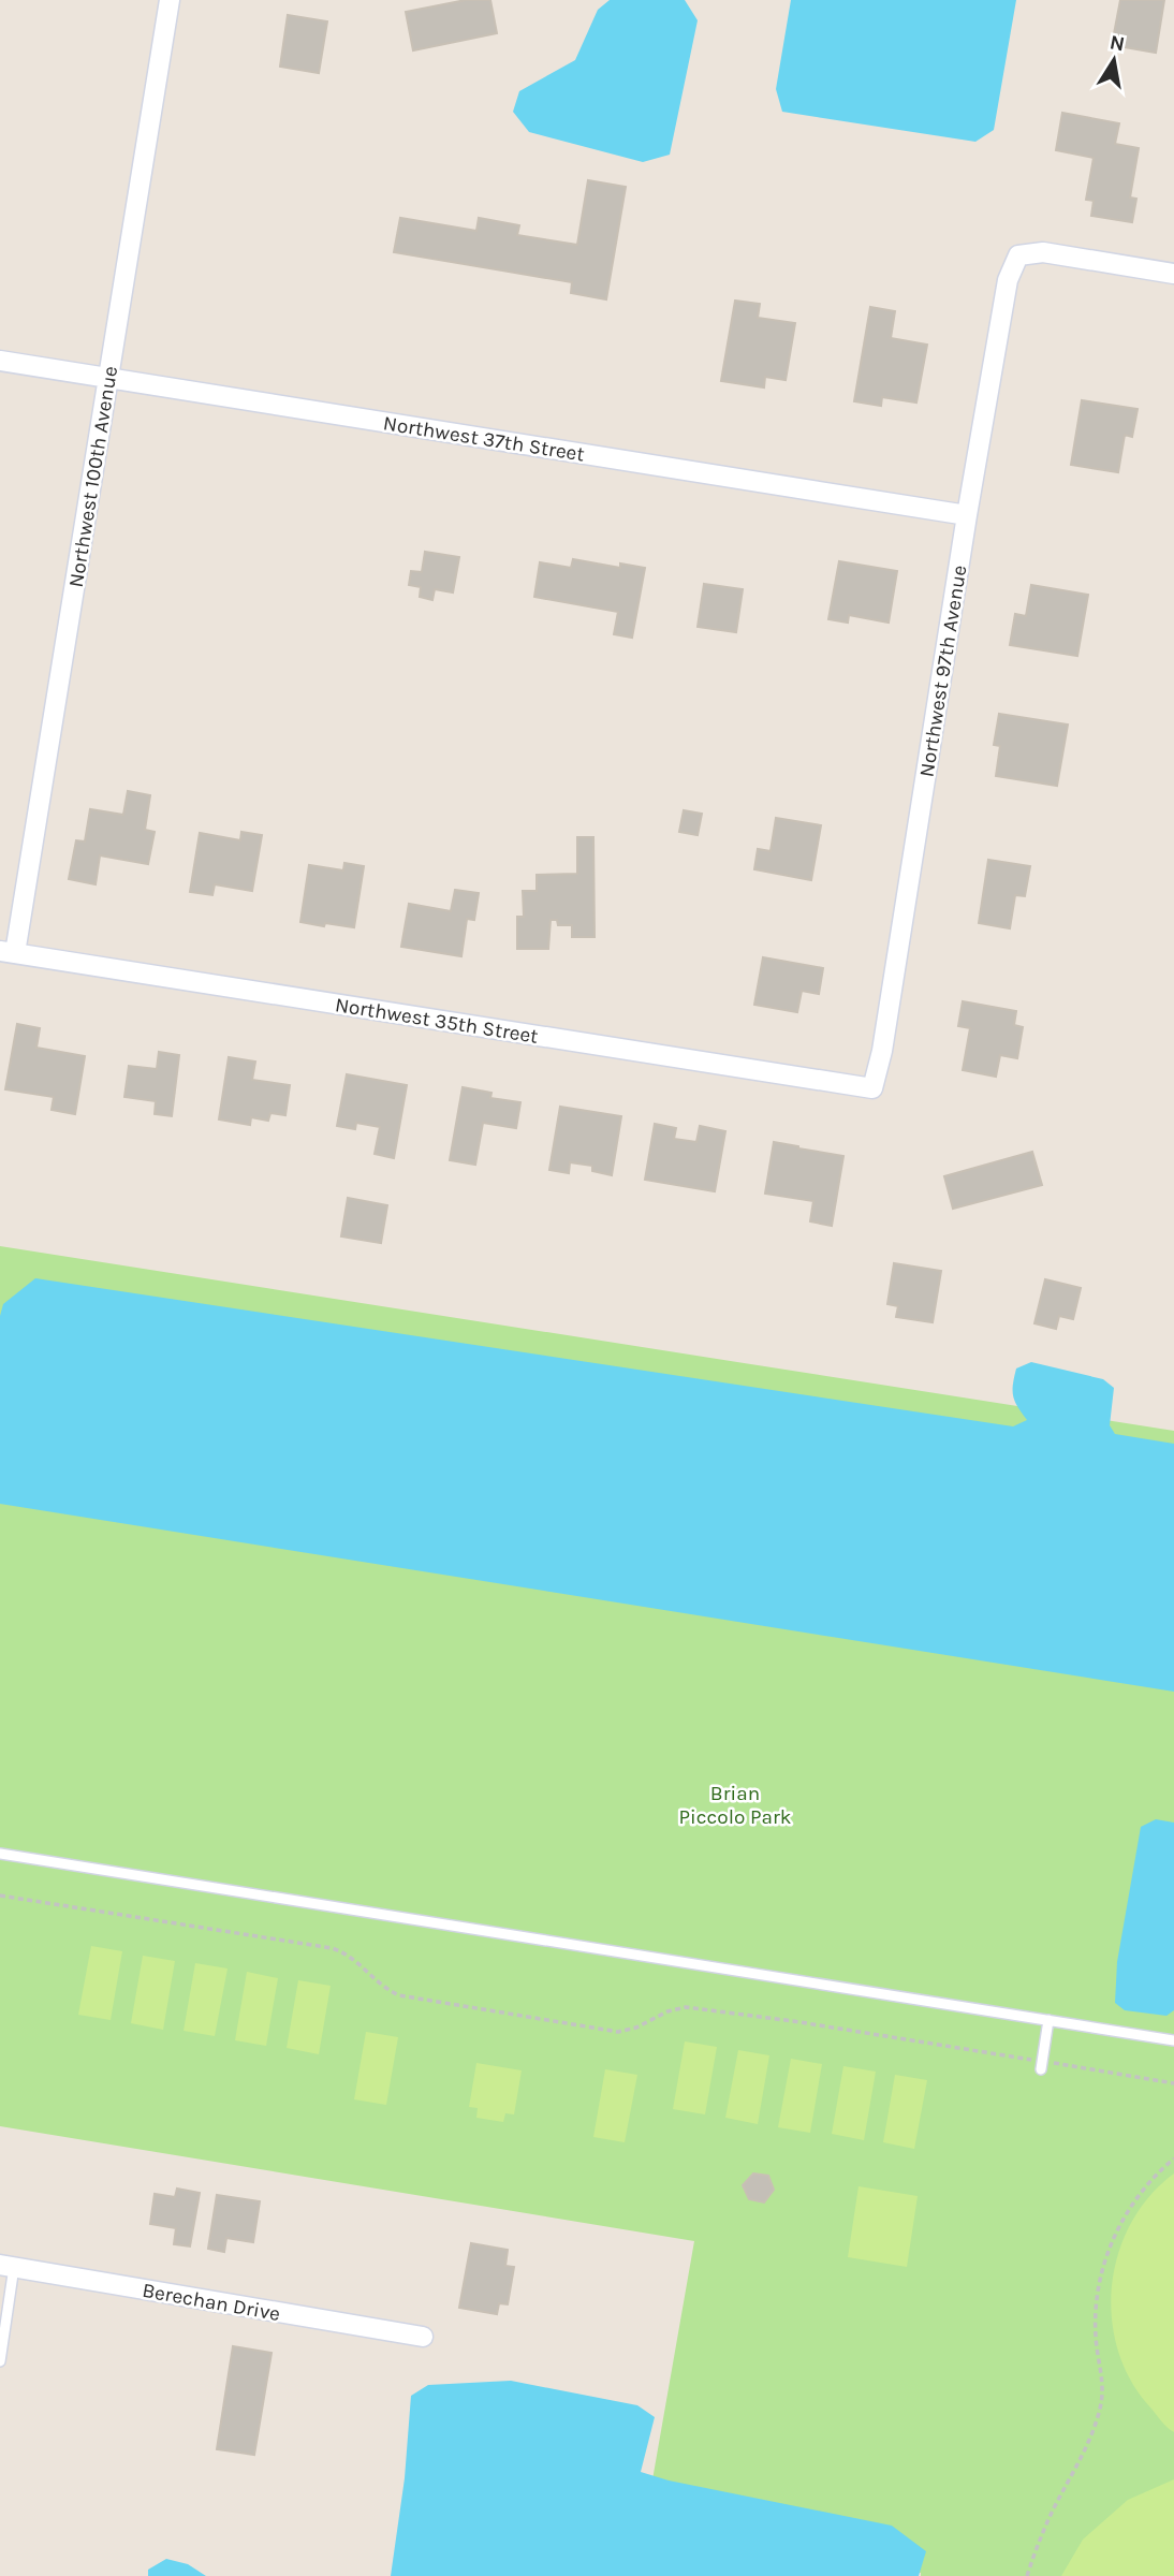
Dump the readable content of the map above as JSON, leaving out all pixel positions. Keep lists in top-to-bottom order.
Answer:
{
  "streets": {
    "street": [
      "Northwest 37th Street",
      "Northwest 100th Avenue",
      "Northwest 97th Avenue",
      "Northwest 35th Street",
      "Berechan Drive"
    ]
  },
  "crossings": [
    ["Northwest 37th Street", "Northwest 100th Avenue"],
    ["Northwest 37th Street", "Northwest 97th Avenue"],
    ["Northwest 100th Avenue", "Northwest 35th Street"],
    ["Northwest 97th Avenue", "Northwest 35th Street"]
  ],
  "parks": ["Brian Piccolo Park"],
  "north": "top"
}
